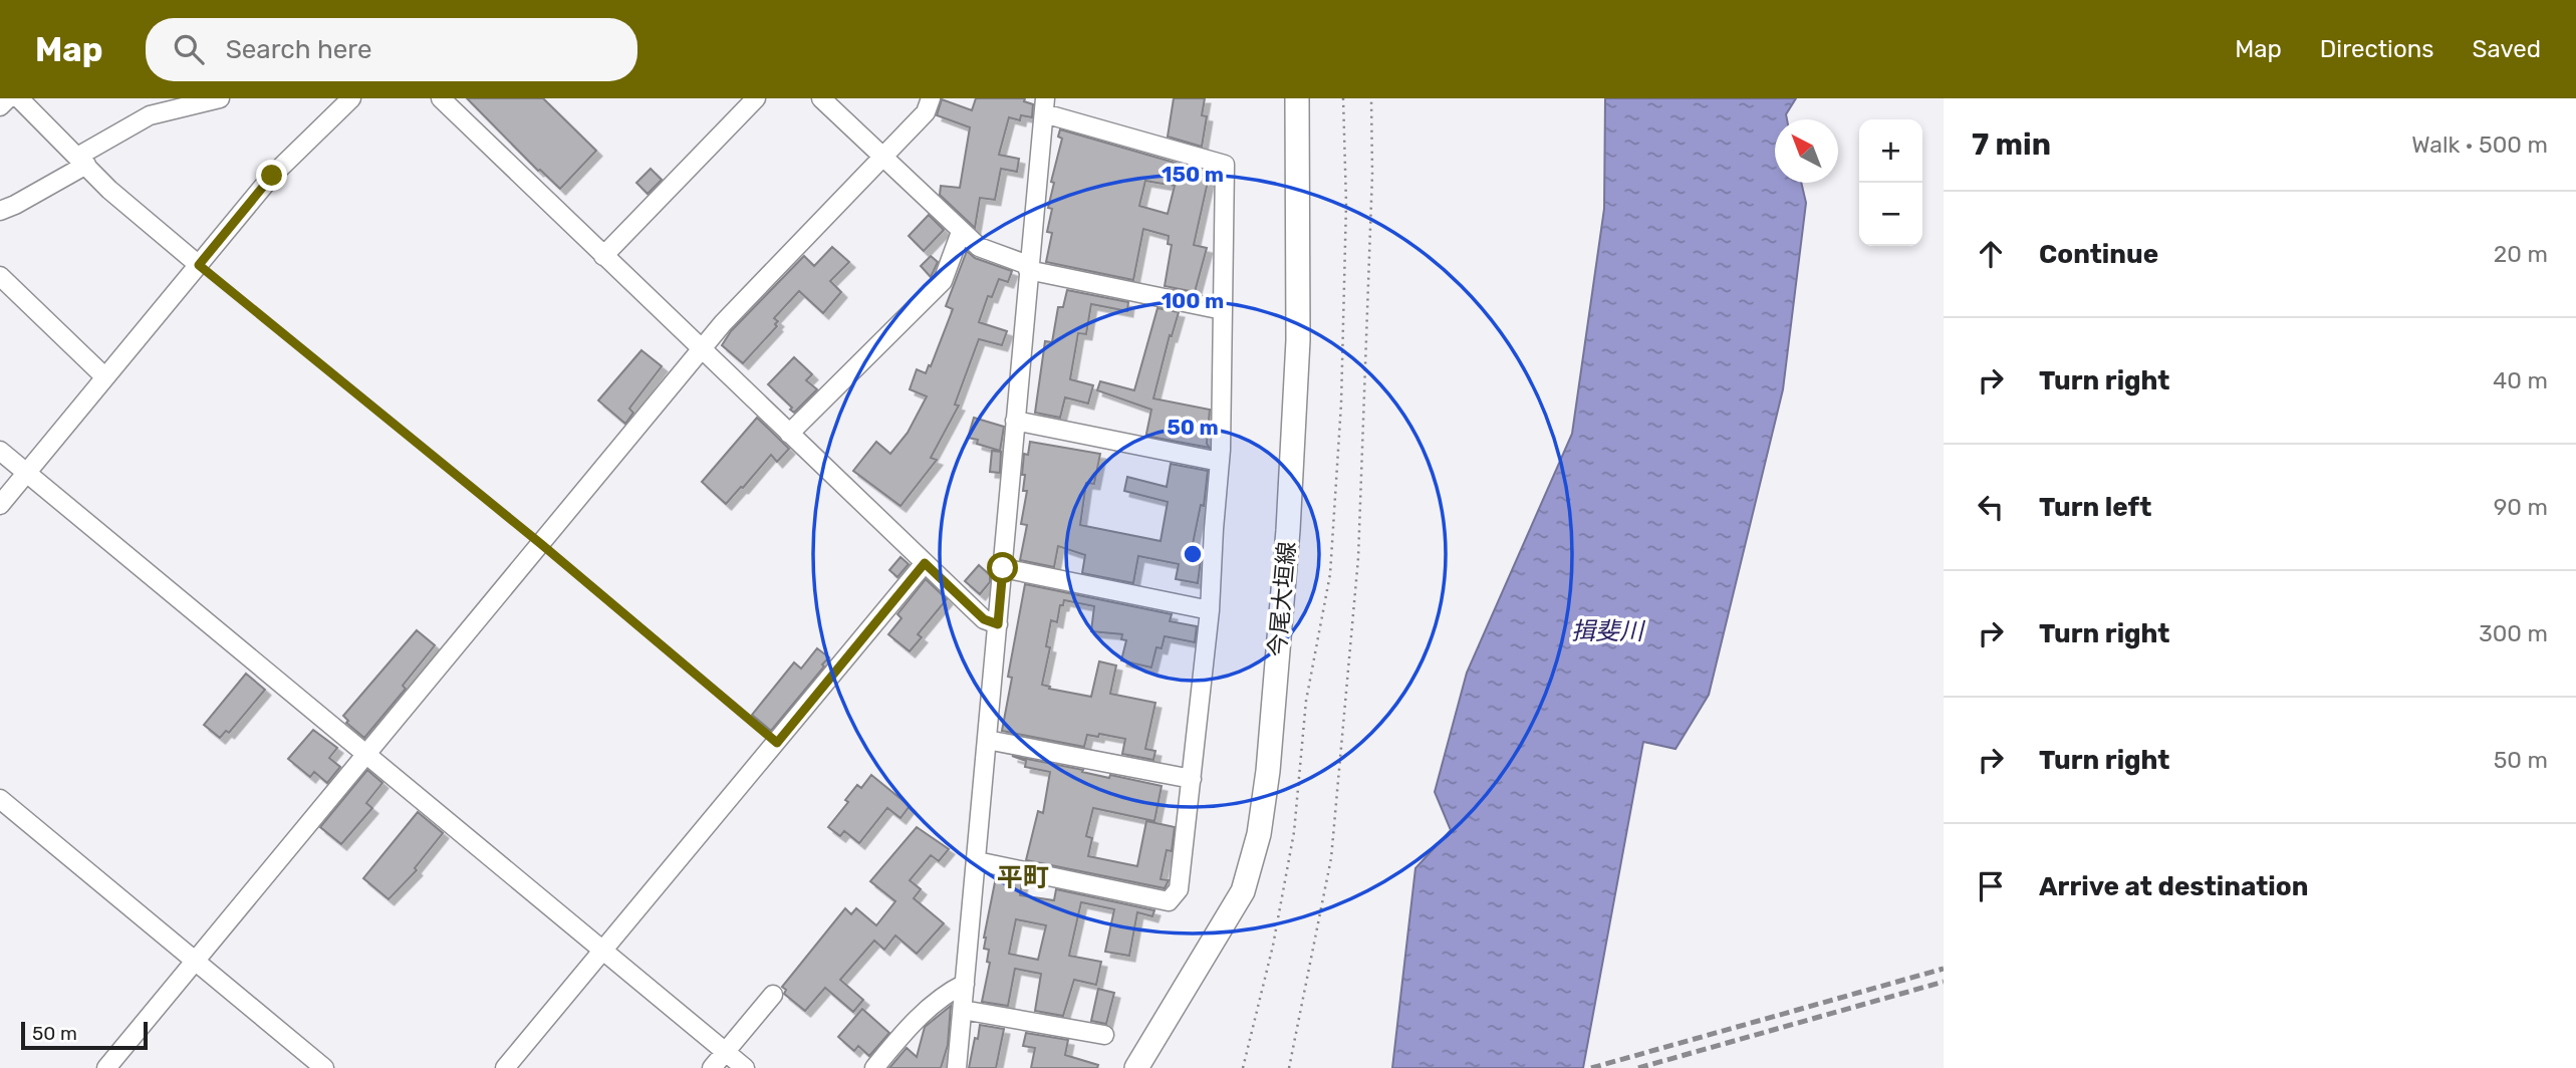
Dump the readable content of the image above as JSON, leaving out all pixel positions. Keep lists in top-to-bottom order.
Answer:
{
  "streets": {
    "main road": ["今尾大垣線"]
  },
  "districts": ["平町"],
  "water": ["揖斐川"],
  "scale_bar": "50 m",
  "north": "top left",
  "page": {
    "header": "Map",
    "search": "Search here",
    "nav": ["Map", "Directions", "Saved"],
    "heading": ["7 min", "Walk · 500 m"],
    "map_buttons": ["+", "−"],
    "list": [
      ["Continue", "20 m"],
      ["Turn right", "40 m"],
      ["Turn left", "90 m"],
      ["Turn right", "300 m"],
      ["Turn right", "50 m"],
      "Arrive at destination"
    ],
    "scale": "50 m"
  },
  "rings": ["150 m", "100 m", "50 m"]
}
